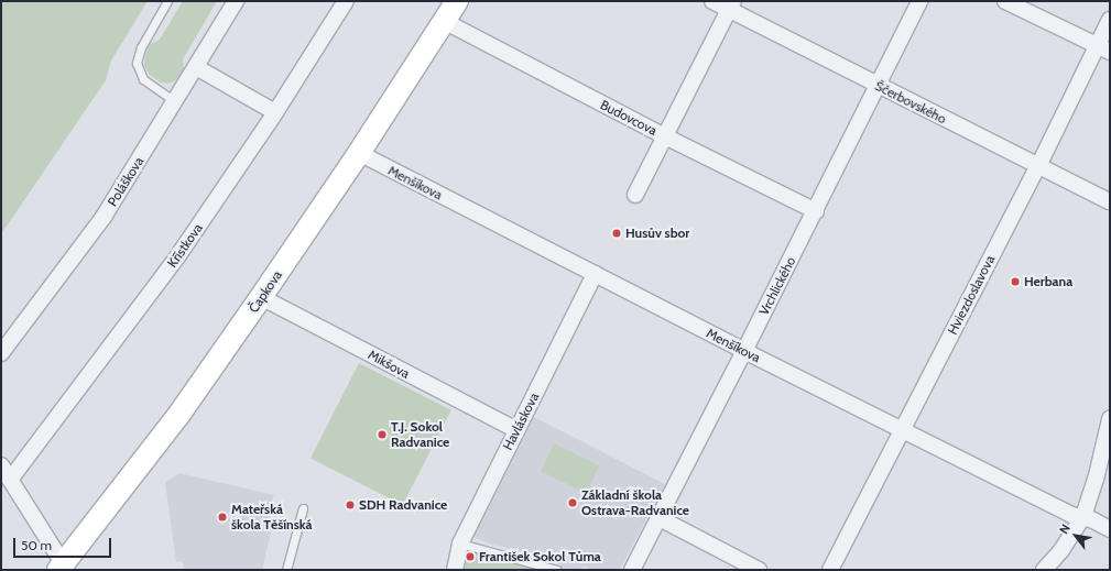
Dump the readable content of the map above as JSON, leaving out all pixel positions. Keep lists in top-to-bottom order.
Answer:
{
  "streets": {
    "street": [
      "Ščerbovského",
      "Budovcova",
      "Poláškova",
      "Menšíkova",
      "Křístkova",
      "Vrchlického",
      "Čapkova",
      "Hviezdoslavova",
      "Mikšova",
      "Havláskova"
    ]
  },
  "crossings": [
    ["Ščerbovského", "Vrchlického"],
    ["Ščerbovského", "Hviezdoslavova"],
    ["Budovcova", "Vrchlického"],
    ["Budovcova", "Čapkova"],
    ["Menšíkova", "Vrchlického"],
    ["Menšíkova", "Čapkova"],
    ["Menšíkova", "Hviezdoslavova"],
    ["Menšíkova", "Havláskova"],
    ["Čapkova", "Mikšova"],
    ["Mikšova", "Havláskova"]
  ],
  "places": [
    "Husův sbor",
    "Herbana",
    "T.J. Sokol Radvanice",
    "Základní škola Ostrava-Radvanice",
    "SDH Radvanice",
    "Mateřská škola Těšínská",
    "František Sokol Tůma"
  ],
  "scale_bar": "50 m",
  "north": "top left"
}
